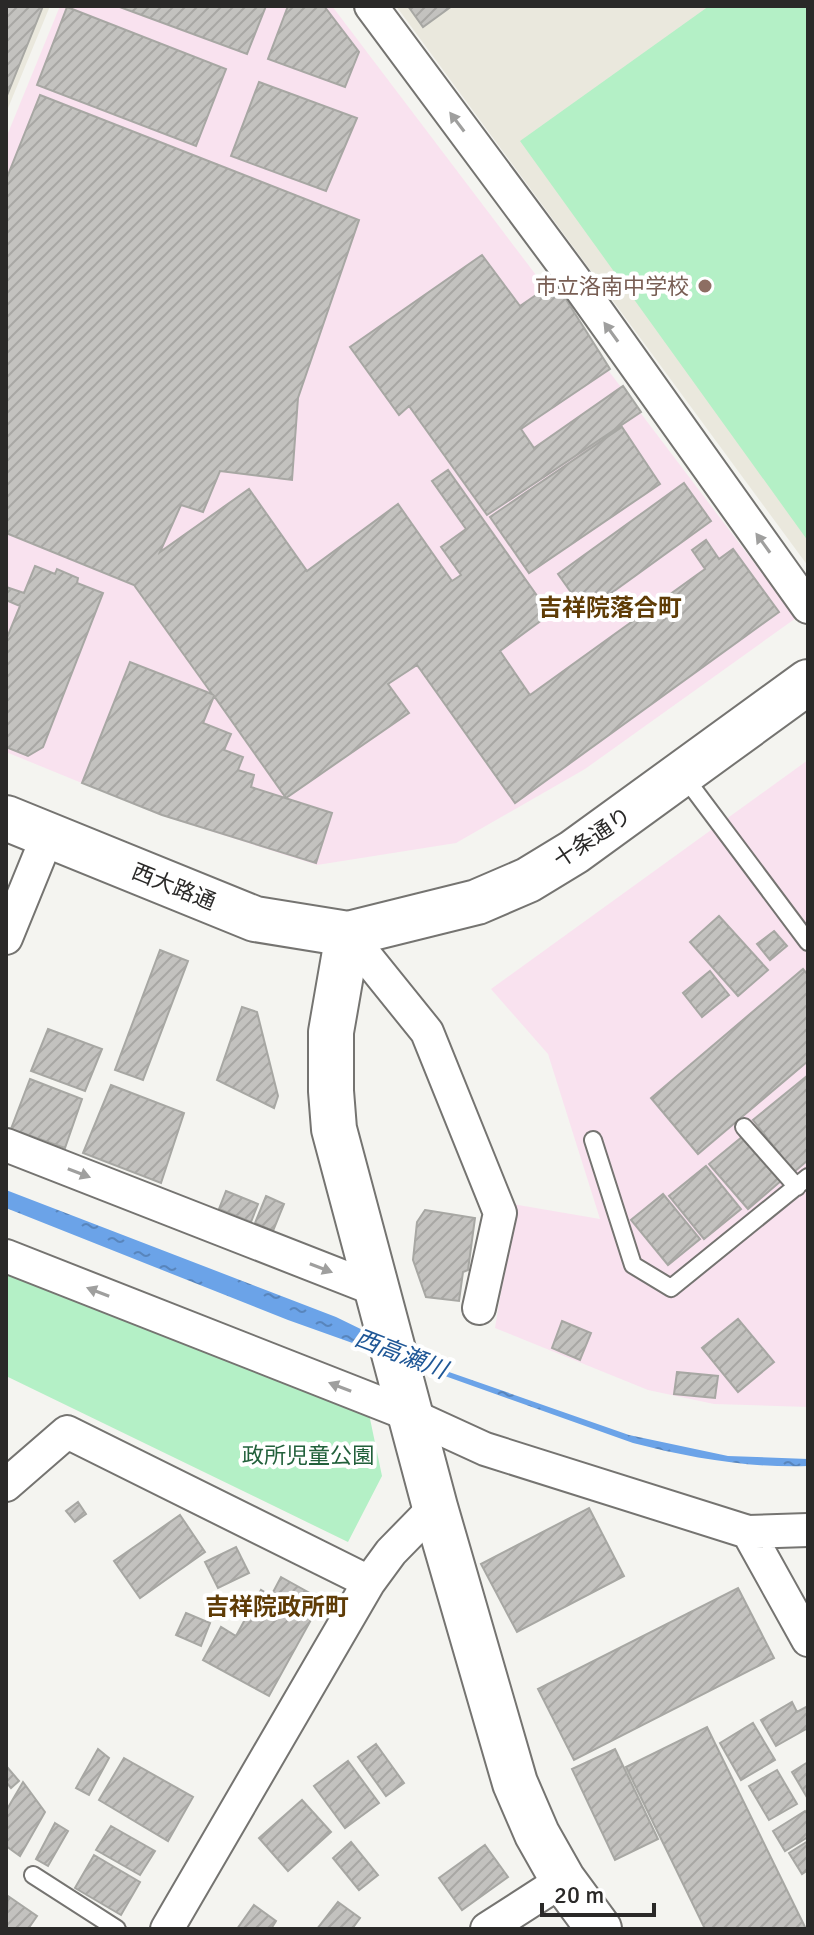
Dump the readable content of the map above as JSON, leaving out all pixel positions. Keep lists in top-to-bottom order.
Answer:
{
  "streets": {
    "street": ["十条通り", "西大路通"]
  },
  "crossings": [
    ["十条通り", "西大路通"]
  ],
  "districts": ["吉祥院落合町", "吉祥院政所町"],
  "water": ["西高瀬川"],
  "parks": ["政所児童公園"],
  "places": ["市立洛南中学校"],
  "scale_bar": "20 m"
}
